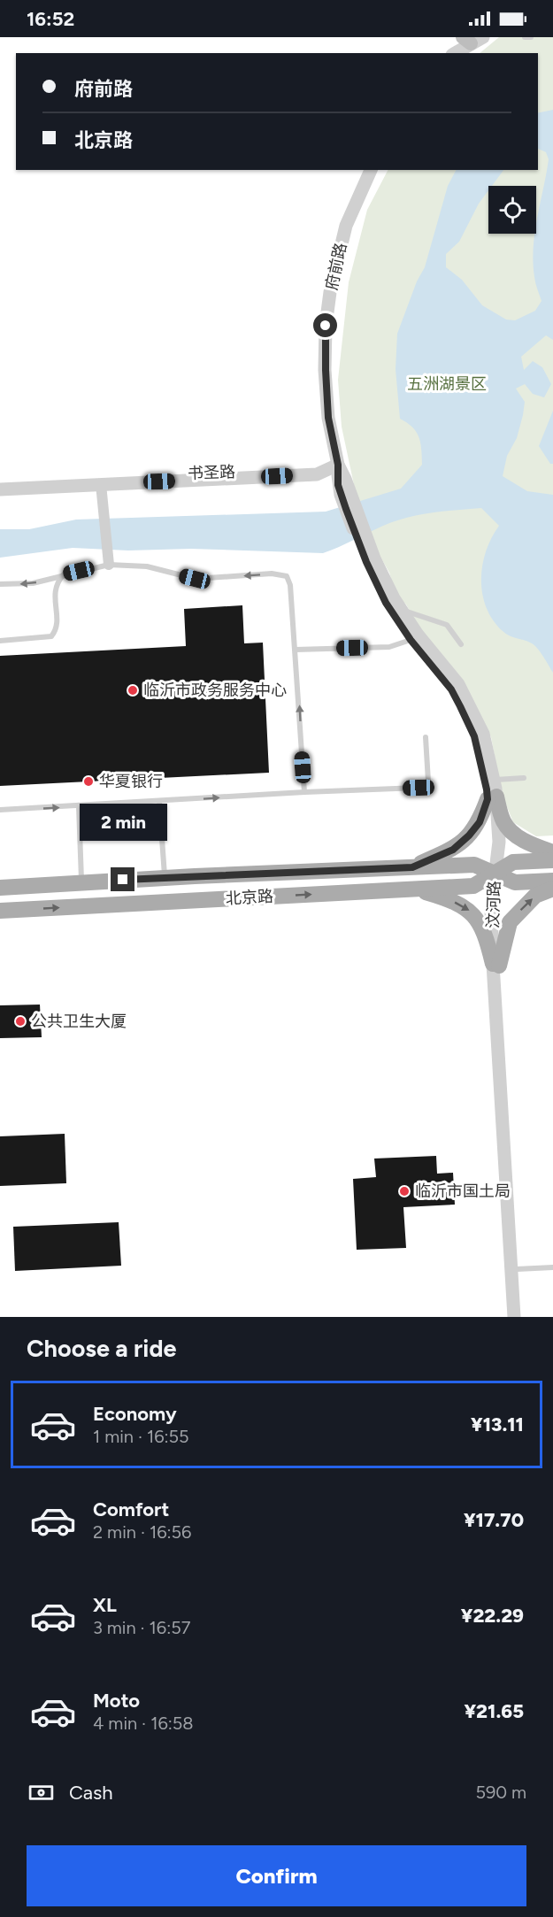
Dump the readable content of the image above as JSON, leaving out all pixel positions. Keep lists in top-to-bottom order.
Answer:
{
  "streets": {
    "main road": ["北京路"],
    "street": ["府前路", "书圣路", "汶河路"]
  },
  "crossings": [
    ["府前路", "书圣路"],
    ["府前路", "北京路"],
    ["府前路", "汶河路"],
    ["北京路", "汶河路"]
  ],
  "parks": ["五洲湖景区"],
  "places": [
    "临沂市政务服务中心",
    "华夏银行",
    "公共卫生大厦",
    "临沂市国土局"
  ],
  "page": {
    "status": "16:52",
    "banner": ["府前路", "北京路"],
    "bubble": "2 min",
    "heading": "Choose a ride",
    "list": [
      {
        "name": "Economy",
        "note": "1 min · 16:55",
        "value": "¥13.11"
      },
      {
        "name": "Comfort",
        "note": "2 min · 16:56",
        "value": "¥17.70"
      },
      {
        "name": "XL",
        "note": "3 min · 16:57",
        "value": "¥22.29"
      },
      {
        "name": "Moto",
        "note": "4 min · 16:58",
        "value": "¥21.65"
      }
    ],
    "pay": ["Cash", "590 m"],
    "buttons": "Confirm"
  }
}
